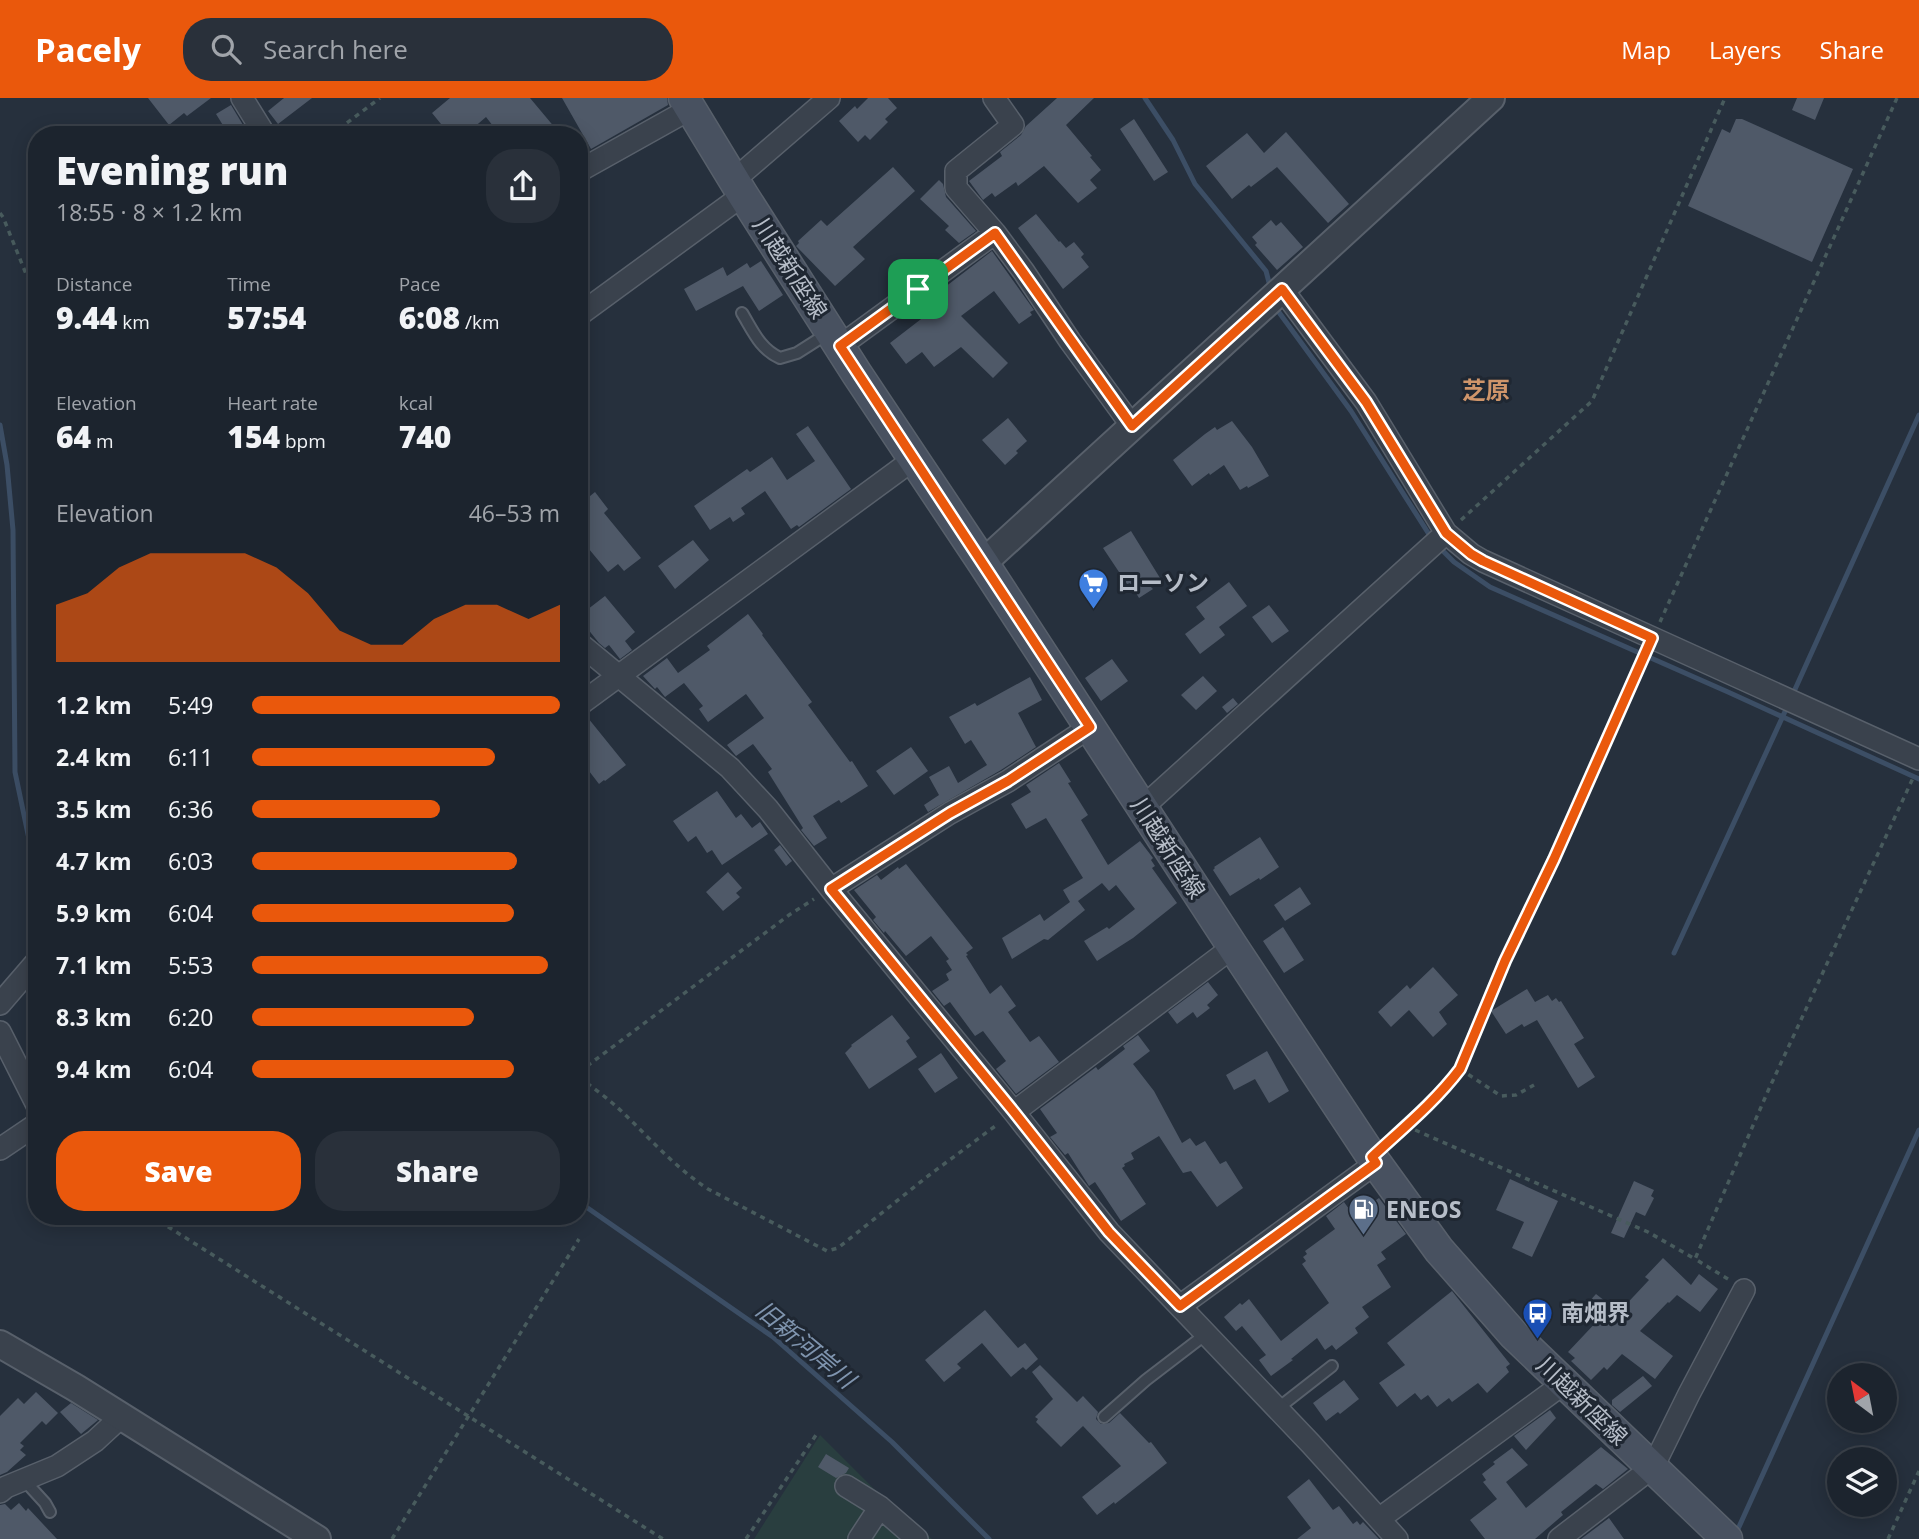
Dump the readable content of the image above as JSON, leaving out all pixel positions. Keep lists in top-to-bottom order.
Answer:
{
  "streets": {
    "main road": ["川越新座線"]
  },
  "districts": ["芝原"],
  "water": ["旧新河岸川"],
  "places": {
    "supermarket": ["ローソン"],
    "fuel station": ["ENEOS"],
    "bus stop": ["南畑界"]
  },
  "north": "top left",
  "page": {
    "header": "Pacely",
    "search": "Search here",
    "nav": ["Map", "Layers", "Share"],
    "heading": ["Evening run", "18:55 · 8 × 1.2 km"],
    "stats": [
      ["Distance", "9.44 km"],
      ["Time", "57:54"],
      ["Pace", "6:08 /km"],
      ["Elevation", "64 m"],
      ["Heart rate", "154 bpm"],
      ["kcal", "740"]
    ],
    "chart": ["Elevation", "46–53 m"],
    "list": [
      {
        "name": "1.2 km",
        "note": "5:49"
      },
      {
        "name": "2.4 km",
        "note": "6:11"
      },
      {
        "name": "3.5 km",
        "note": "6:36"
      },
      {
        "name": "4.7 km",
        "note": "6:03"
      },
      {
        "name": "5.9 km",
        "note": "6:04"
      },
      {
        "name": "7.1 km",
        "note": "5:53"
      },
      {
        "name": "8.3 km",
        "note": "6:20"
      },
      {
        "name": "9.4 km",
        "note": "6:04"
      }
    ],
    "buttons": ["Save", "Share"]
  }
}
